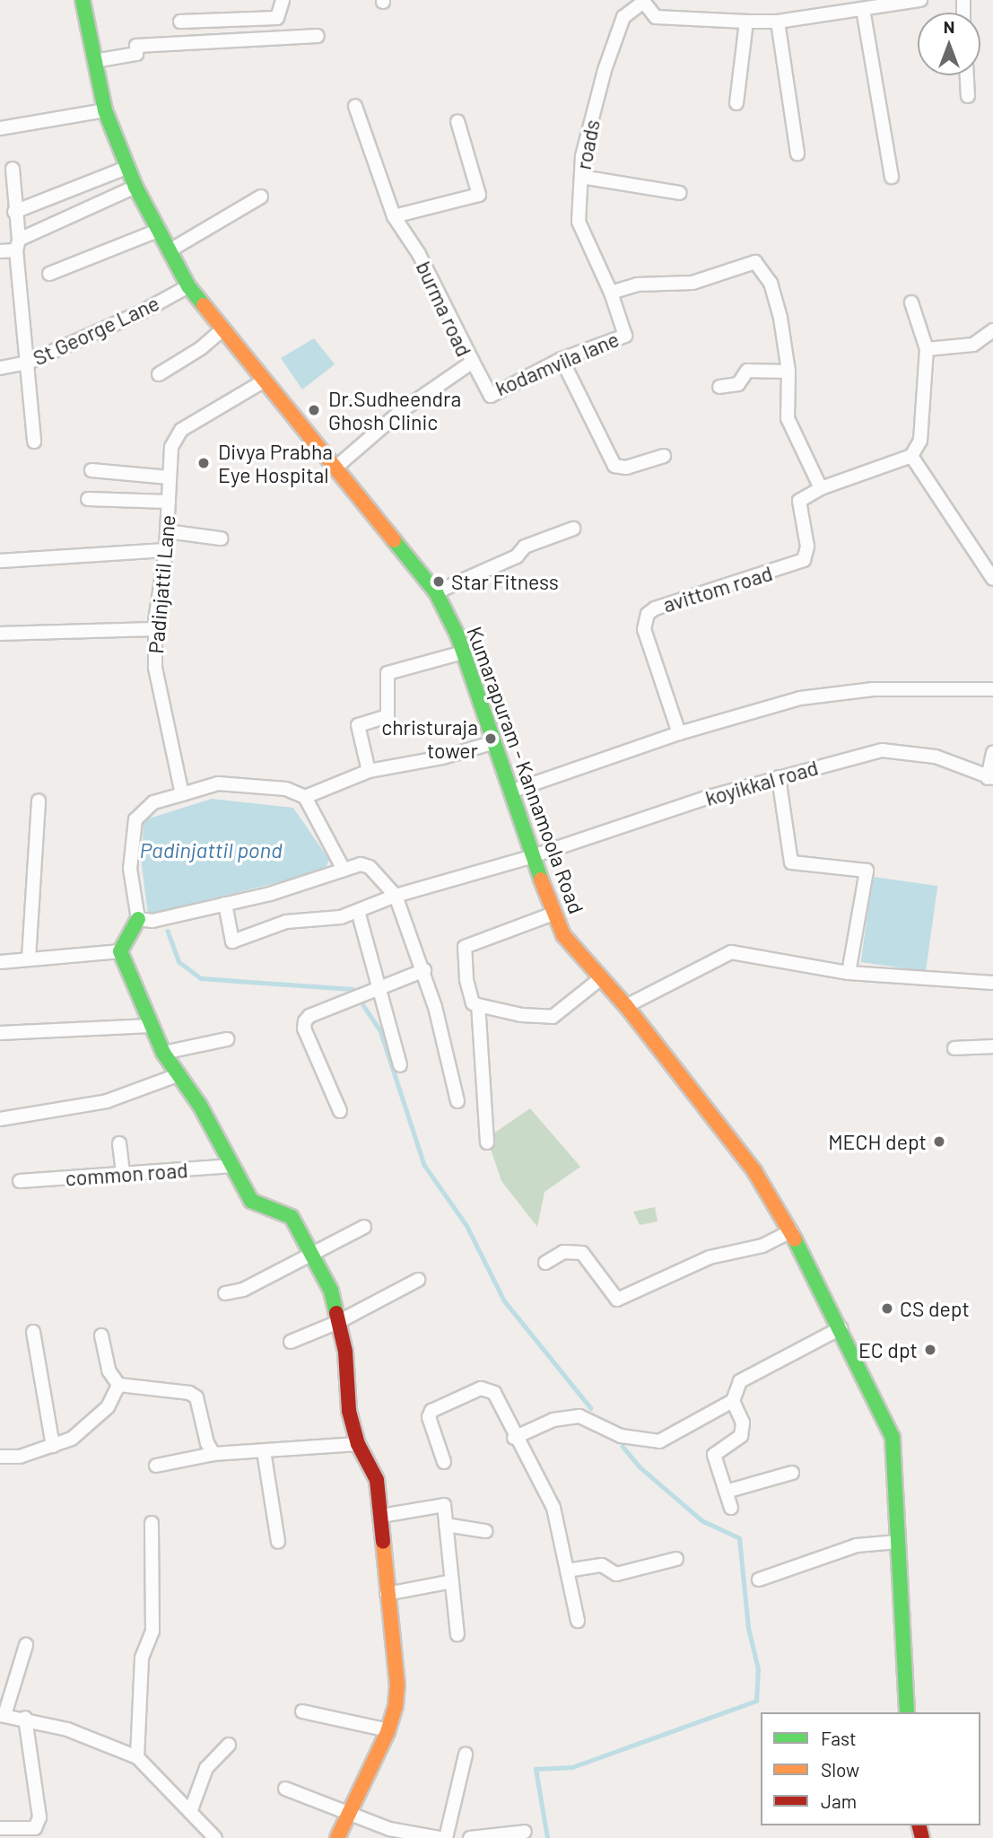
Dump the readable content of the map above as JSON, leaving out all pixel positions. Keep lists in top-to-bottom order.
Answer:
{
  "streets": {
    "main road": ["Kumarapuram - Kannamoola Road"],
    "street": [
      "roads",
      "burma road",
      "St George Lane",
      "kodamvila lane",
      "Padinjattil Lane",
      "avittom road",
      "koyikkal road",
      "common road"
    ]
  },
  "crossings": [
    ["roads", "kodamvila lane"],
    ["burma road", "kodamvila lane"],
    ["burma road", "Kumarapuram - Kannamoola Road"],
    ["St George Lane", "Kumarapuram - Kannamoola Road"],
    ["Padinjattil Lane", "Kumarapuram - Kannamoola Road"],
    ["Kumarapuram - Kannamoola Road", "koyikkal road"]
  ],
  "water": ["Padinjattil pond"],
  "places": [
    "Dr.Sudheendra Ghosh Clinic",
    "Divya Prabha Eye Hospital",
    "Star Fitness",
    "christuraja tower",
    "MECH dept",
    "CS dept",
    "EC dpt"
  ],
  "legend": ["Fast", "Slow", "Jam"],
  "north": "top"
}
